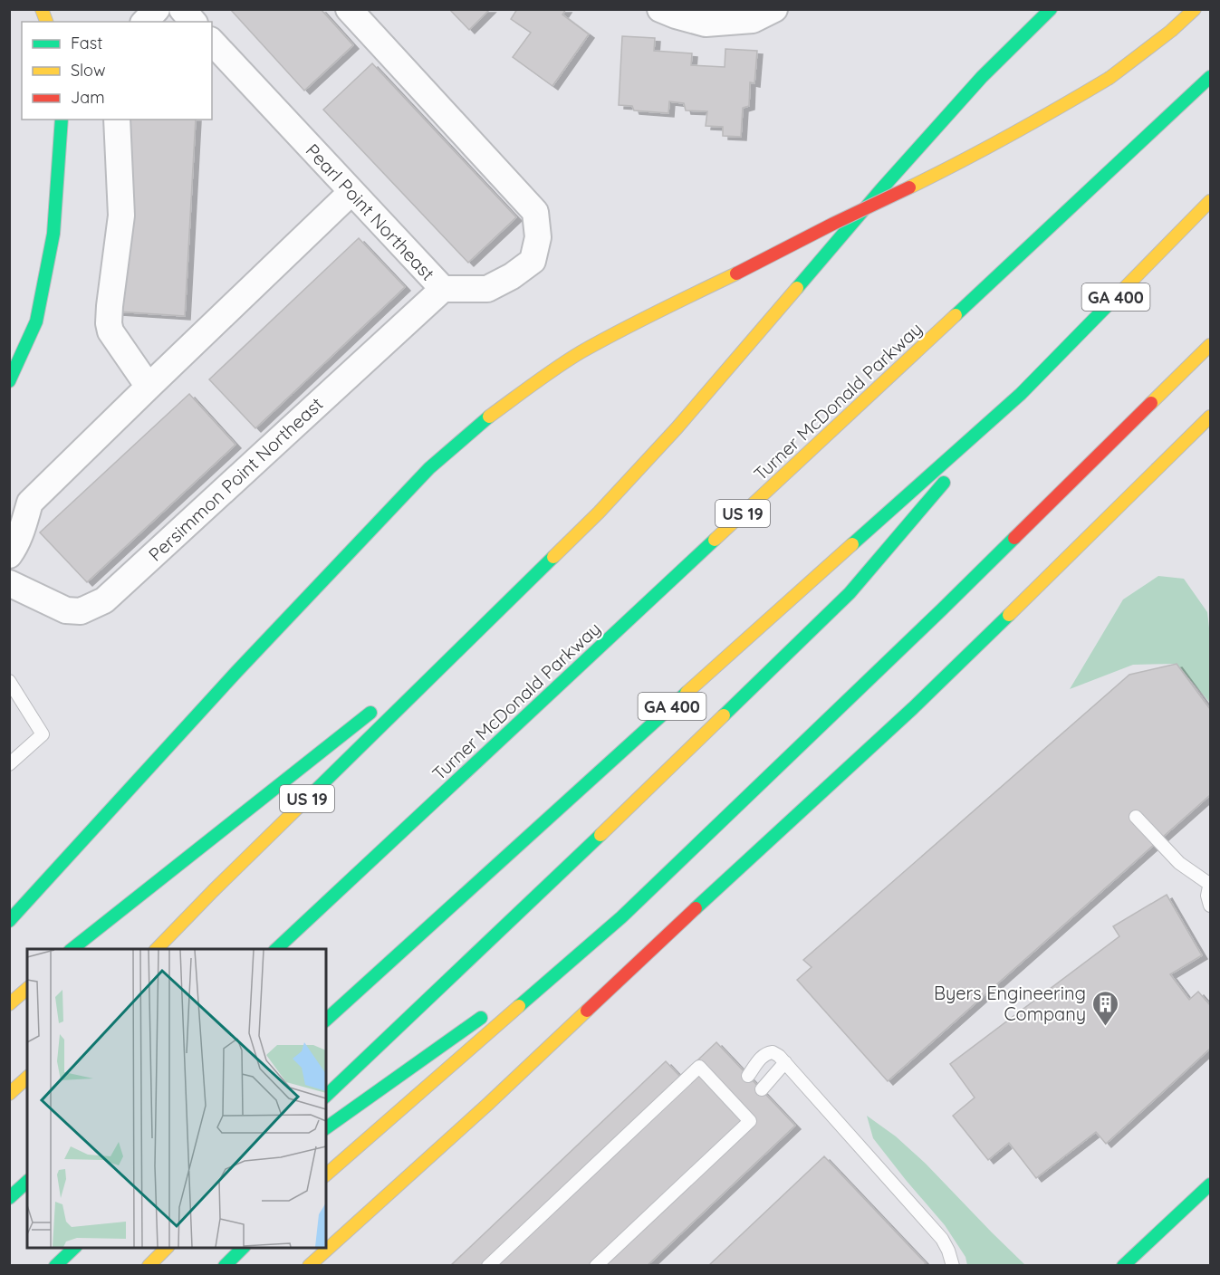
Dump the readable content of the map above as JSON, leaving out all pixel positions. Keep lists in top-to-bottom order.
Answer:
{
  "streets": {
    "main road": ["GA 400", "Turner McDonald Parkway", "US 19"],
    "street": ["Pearl Point Northeast", "Persimmon Point Northeast"]
  },
  "crossings": [
    ["Pearl Point Northeast", "Persimmon Point Northeast"]
  ],
  "places": {
    "building": ["Byers Engineering Company"]
  },
  "legend": ["Fast", "Slow", "Jam"]
}
